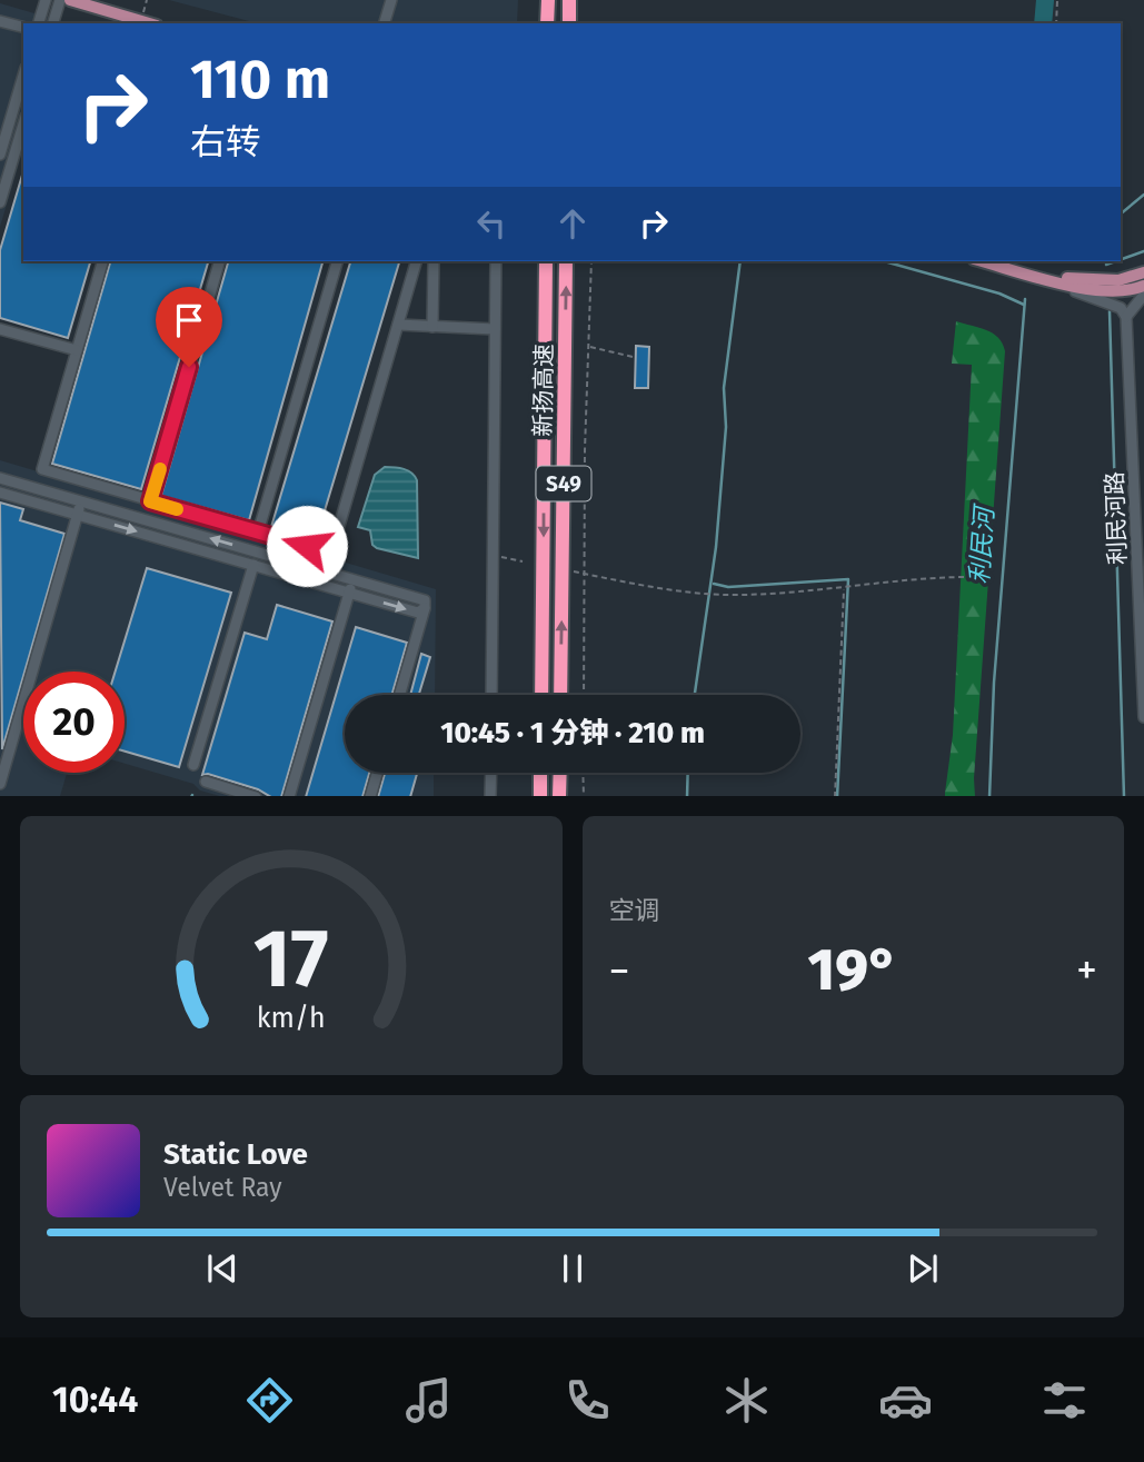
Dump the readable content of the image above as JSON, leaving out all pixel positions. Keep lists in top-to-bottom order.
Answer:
{
  "streets": {
    "highway": ["新扬高速", "S49"],
    "street": ["利民河路"]
  },
  "water": ["利民河"],
  "page": {
    "turn": ["110 m", "右转"],
    "limit": "20",
    "trip": "10:45 · 1 分钟 · 210 m",
    "tile": "空调",
    "heat": ["−", "19°", "+"],
    "song": ["Static Love", "Velvet Ray"],
    "tabs": "10:44",
    "gauge": ["17", "km/h"]
  }
}
